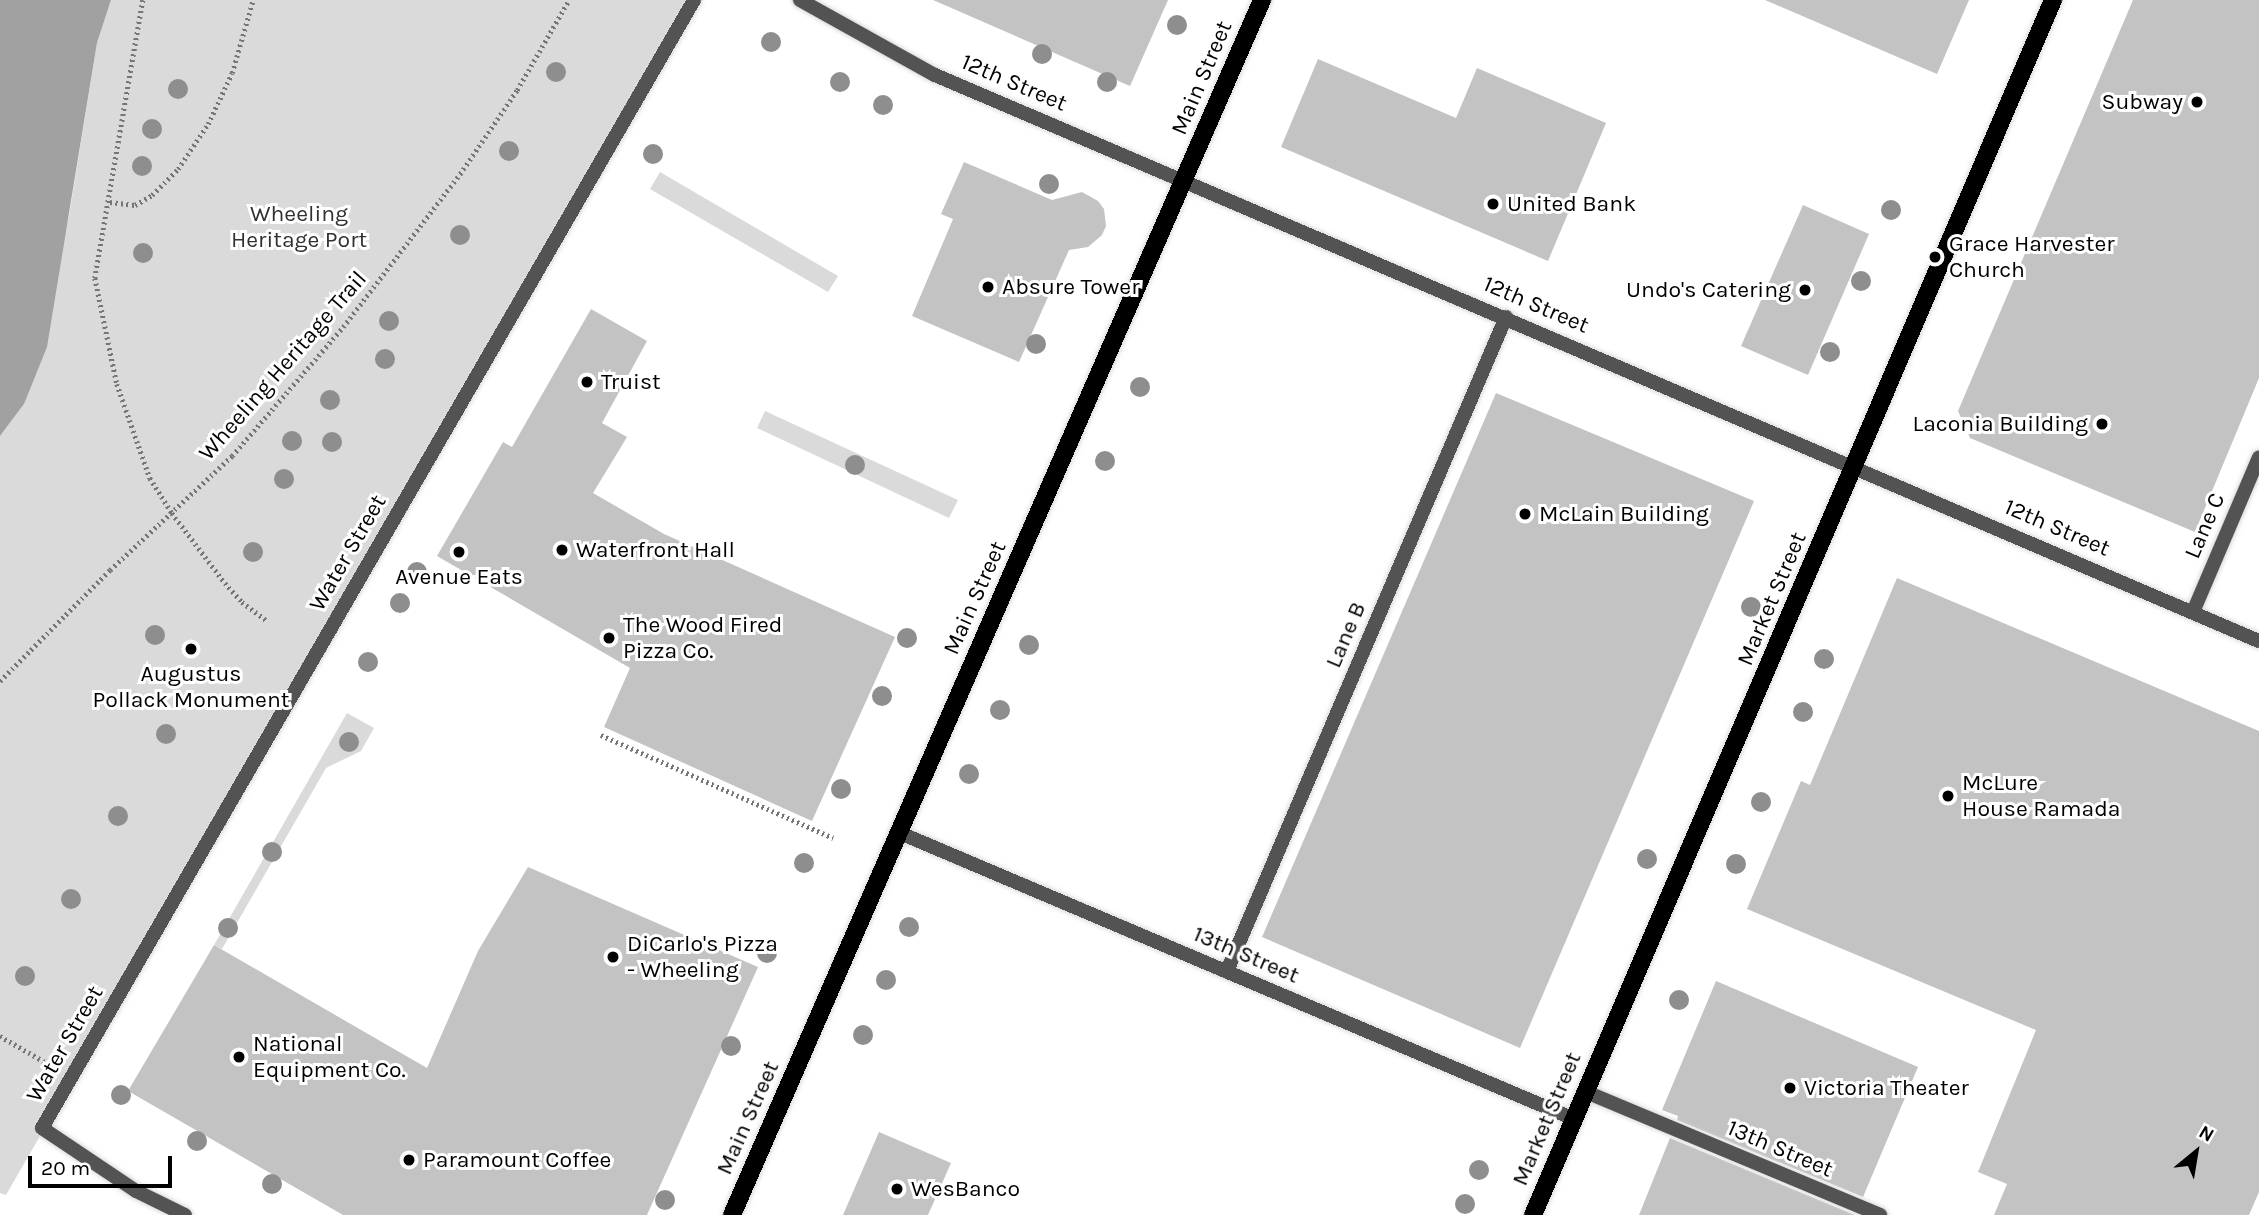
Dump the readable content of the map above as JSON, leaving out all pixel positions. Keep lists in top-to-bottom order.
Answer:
{
  "streets": {
    "main road": ["Main Street", "Market Street"],
    "street": [
      "12th Street",
      "Lane C",
      "Water Street",
      "Lane B",
      "13th Street"
    ],
    "path": ["Wheeling Heritage Trail"]
  },
  "crossings": [
    ["Main Street", "12th Street"],
    ["Main Street", "13th Street"],
    ["12th Street", "Lane C"],
    ["12th Street", "Market Street"],
    ["12th Street", "Lane B"],
    ["Market Street", "13th Street"],
    ["Lane B", "13th Street"]
  ],
  "parks": ["Wheeling Heritage Port"],
  "places": [
    "Subway",
    "United Bank",
    "Grace Harvester Church",
    "Absure Tower",
    "Undo's Catering",
    "Truist",
    "Laconia Building",
    "McLain Building",
    "Waterfront Hall",
    "Avenue Eats",
    "The Wood Fired Pizza Co.",
    "Augustus Pollack Monument",
    "McLure House Ramada",
    "DiCarlo's Pizza - Wheeling",
    "National Equipment Co.",
    "Victoria Theater",
    "Paramount Coffee",
    "WesBanco"
  ],
  "scale_bar": "20 m",
  "north": "top right"
}
